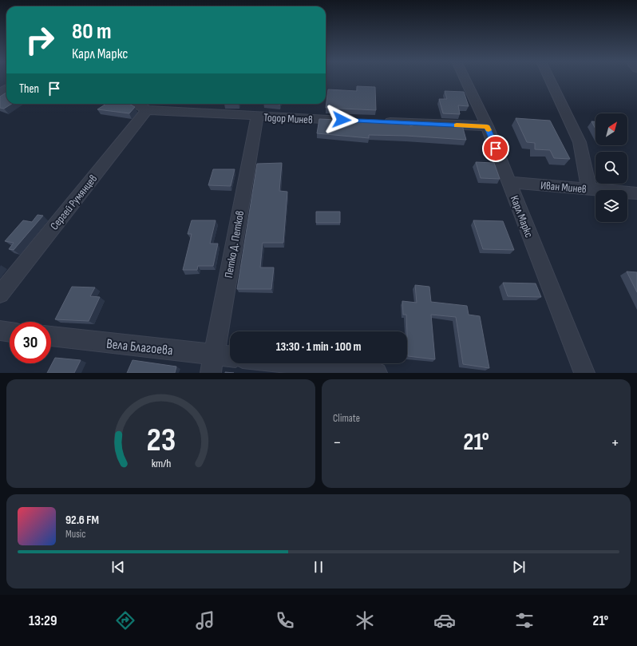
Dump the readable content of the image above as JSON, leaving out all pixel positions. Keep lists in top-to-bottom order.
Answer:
{
  "streets": {
    "street": [
      "Тодор Минев",
      "Иван Минев",
      "Сергей Румянцев",
      "Карл Маркс",
      "Петко Д. Петков",
      "Вела Благоева"
    ]
  },
  "crossings": [
    ["Тодор Минев", "Сергей Румянцев"],
    ["Тодор Минев", "Петко Д. Петков"],
    ["Иван Минев", "Карл Маркс"],
    ["Петко Д. Петков", "Вела Благоева"]
  ],
  "north": "top right",
  "page": {
    "turn": ["80 m", "Карл Маркс"],
    "then": "Then",
    "limit": "30",
    "trip": "13:30 · 1 min · 100 m",
    "tile": "Climate",
    "heat": ["−", "21°", "+"],
    "song": ["92.6 FM", "Music"],
    "tabs": ["13:29", "21°"],
    "gauge": ["23", "km/h"]
  }
}
